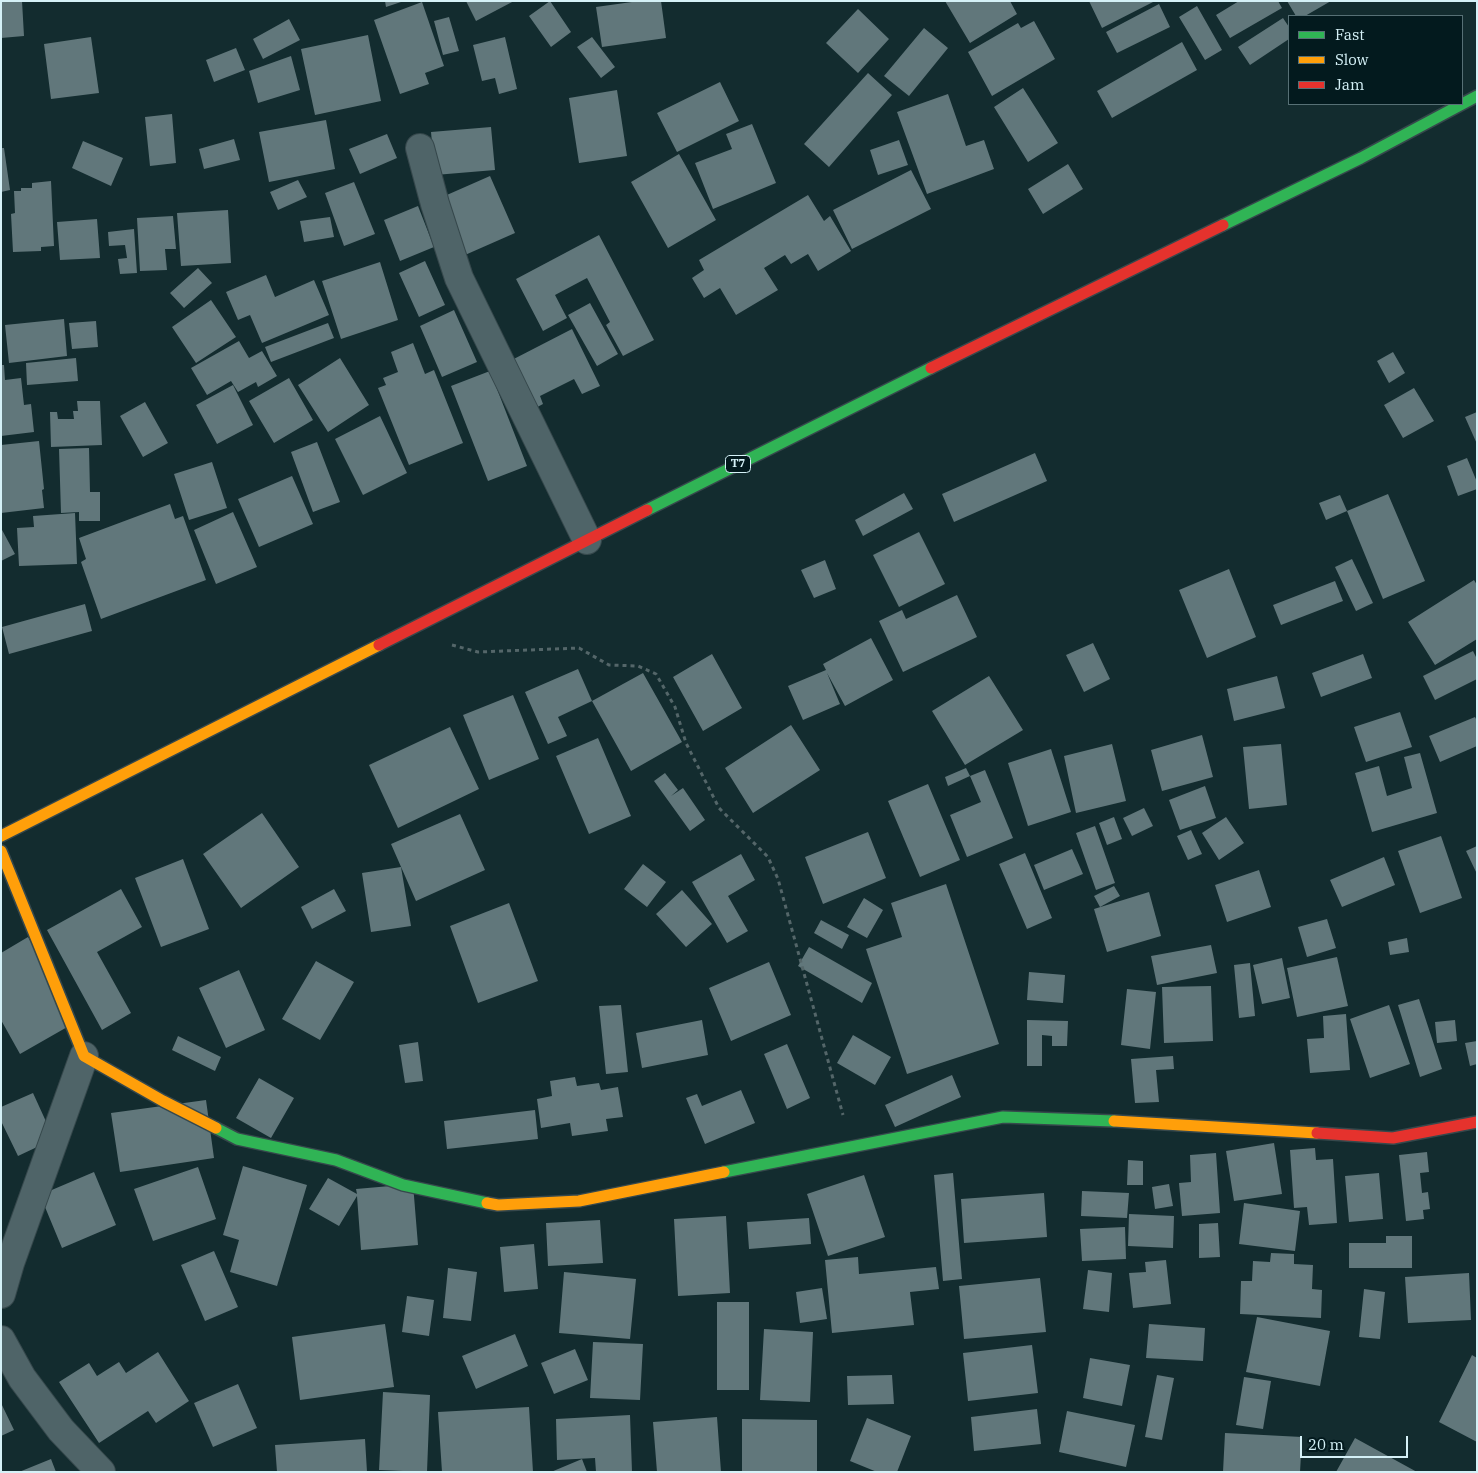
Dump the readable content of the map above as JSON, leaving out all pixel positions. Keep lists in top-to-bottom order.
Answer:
{
  "streets": {
    "main road": ["T7"]
  },
  "legend": ["Fast", "Slow", "Jam"],
  "scale_bar": "20 m"
}
